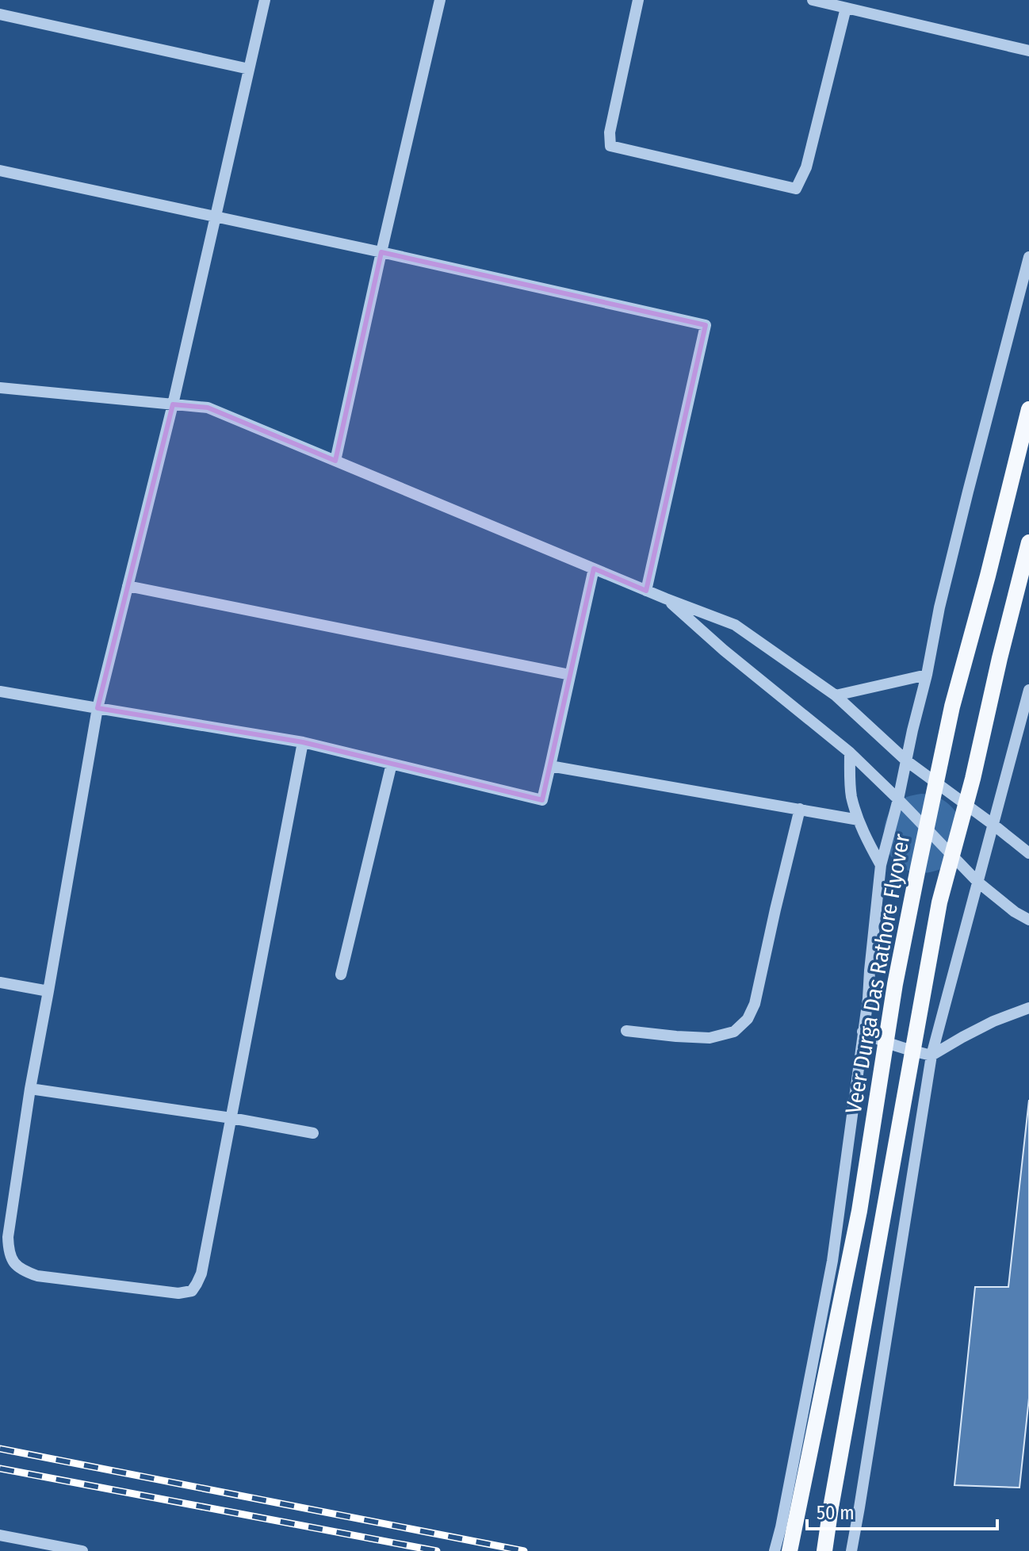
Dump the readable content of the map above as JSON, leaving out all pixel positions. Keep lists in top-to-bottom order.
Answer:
{
  "streets": {
    "main road": ["Veer Durga Das Rathore Flyover"]
  },
  "scale_bar": "50 m"
}
